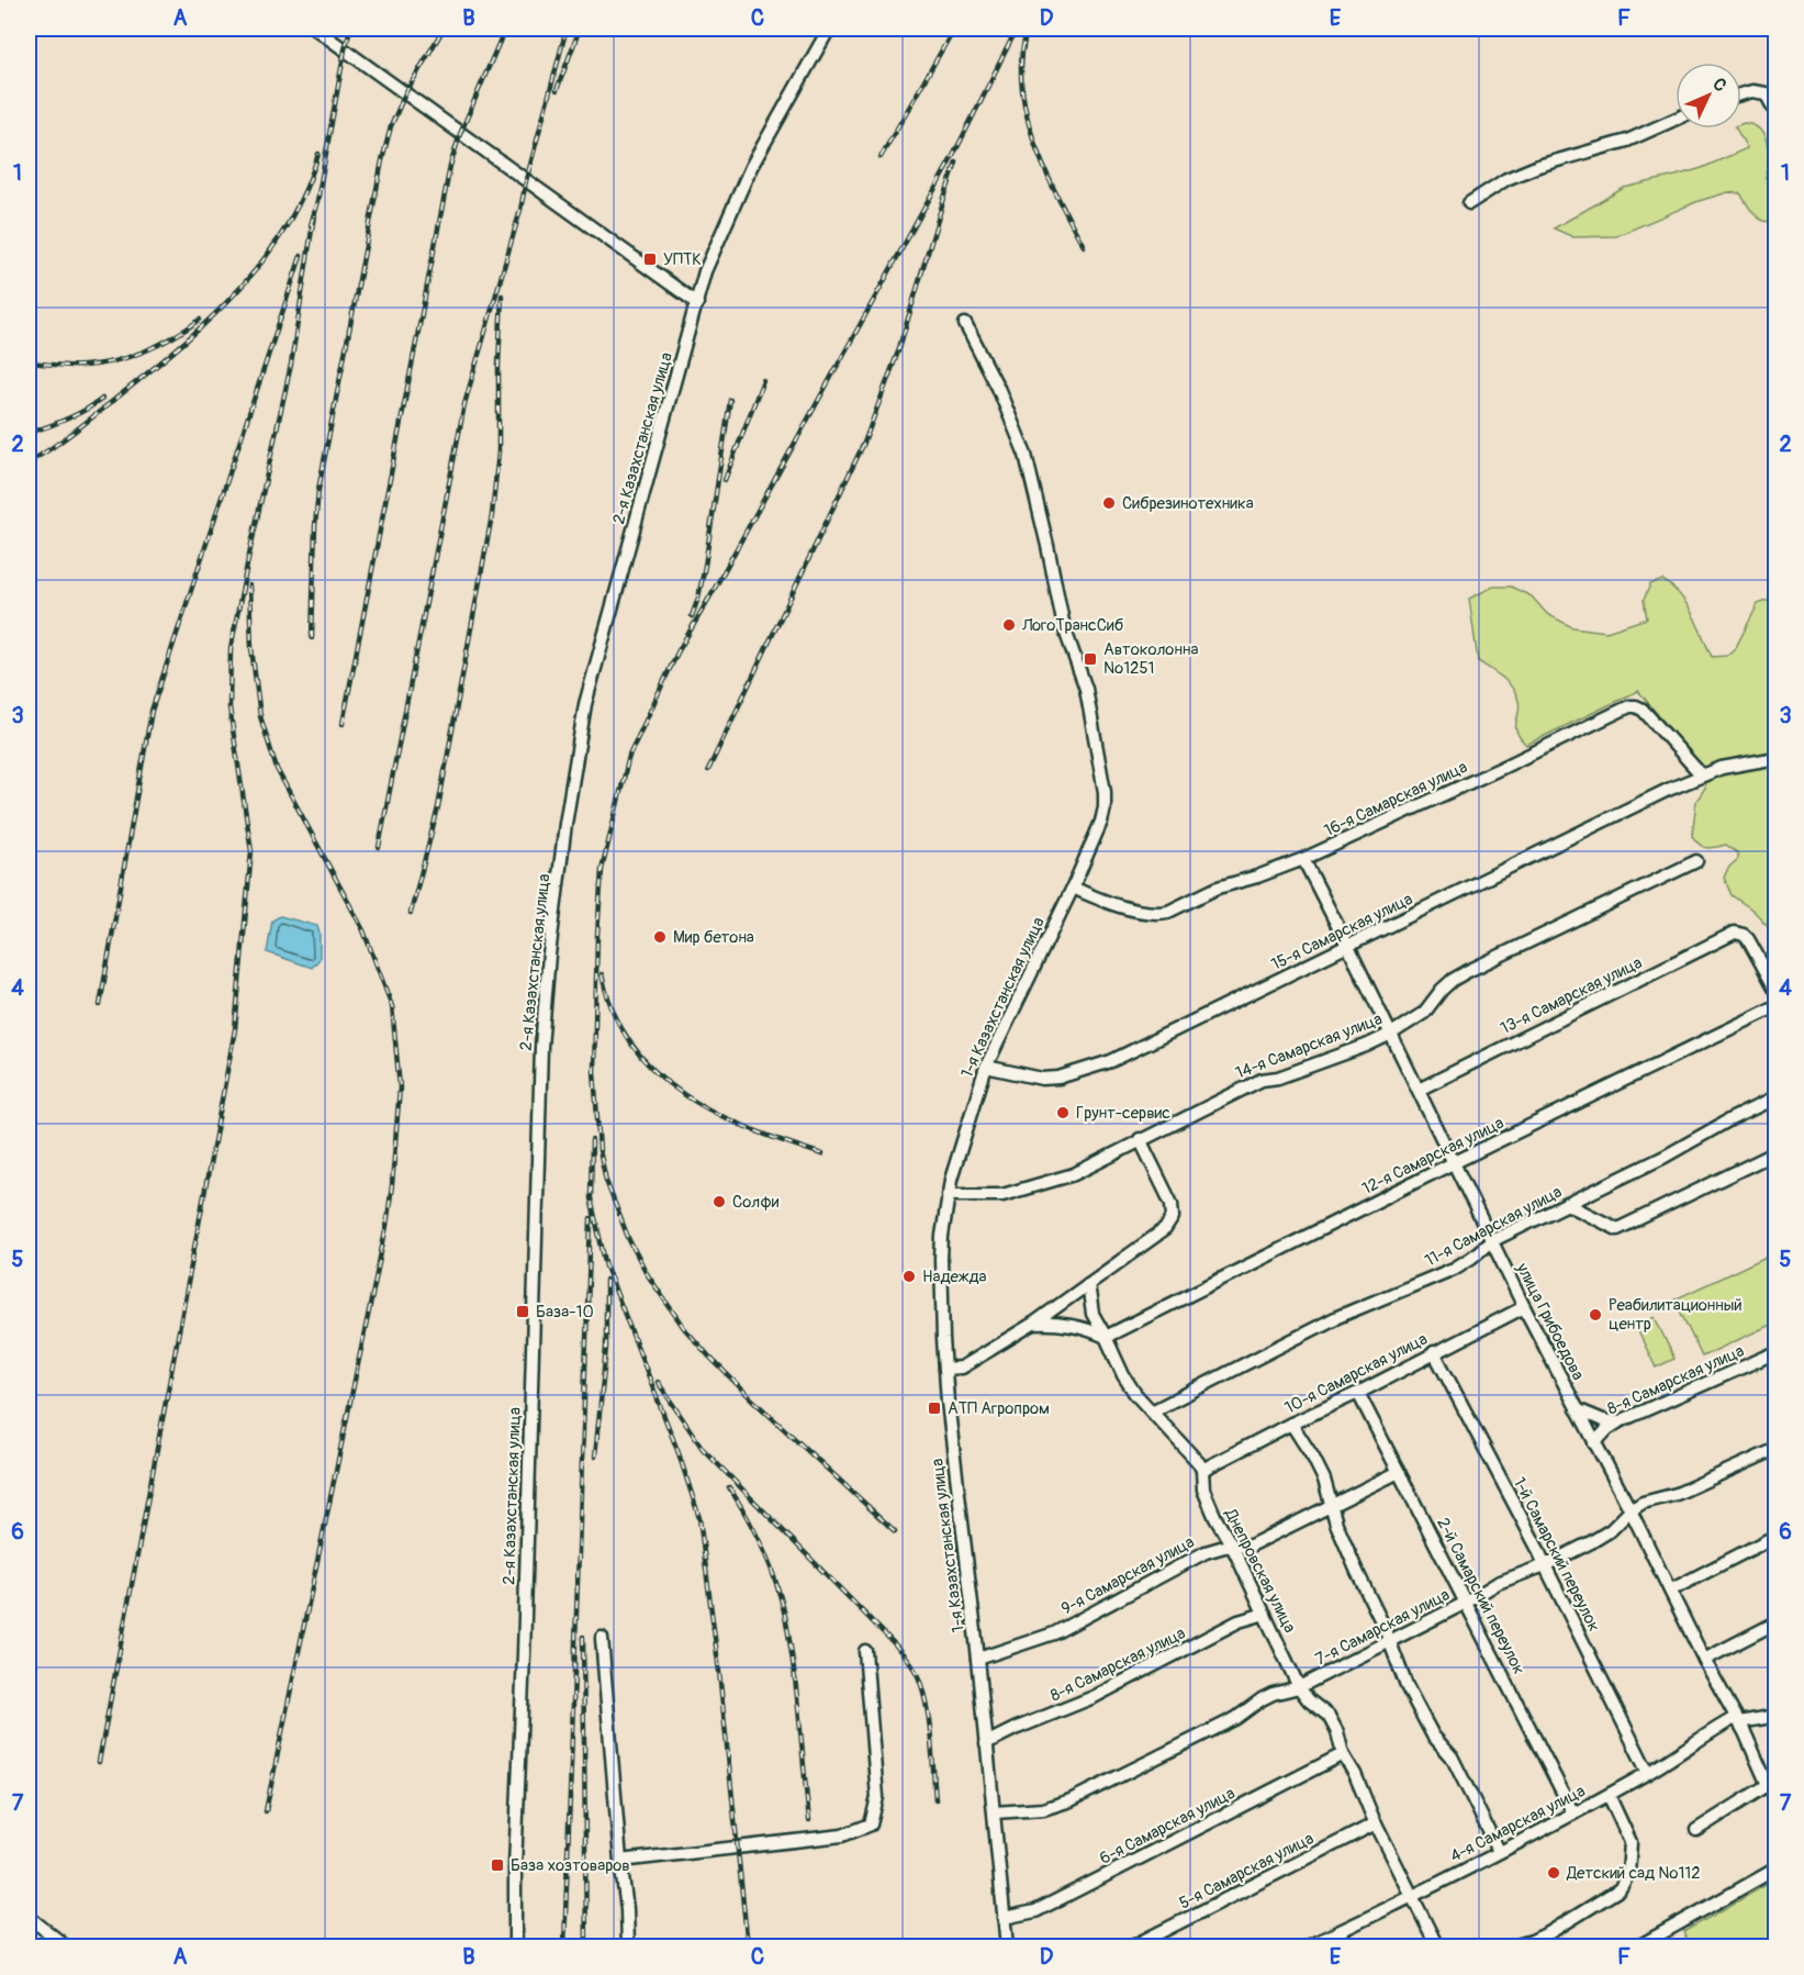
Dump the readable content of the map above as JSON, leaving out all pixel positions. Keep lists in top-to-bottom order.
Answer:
{
  "streets": {
    "street": [
      "2-я Казахстанская улица",
      "16-я Самарская улица",
      "15-я Самарская улица",
      "13-я Самарская улица",
      "1-я Казахстанская улица",
      "14-я Самарская улица",
      "12-я Самарская улица",
      "11-я Самарская улица",
      "улица Грибоедова",
      "10-я Самарская улица",
      "8-я Самарская улица",
      "1-й Самарский переулок",
      "Днепровская улица",
      "9-я Самарская улица",
      "2-й Самарский переулок",
      "7-я Самарская улица",
      "4-я Самарская улица",
      "6-я Самарская улица",
      "5-я Самарская улица"
    ]
  },
  "crossings": [
    ["16-я Самарская улица", "15-я Самарская улица"],
    ["16-я Самарская улица", "1-я Казахстанская улица"],
    ["16-я Самарская улица", "улица Грибоедова"],
    ["15-я Самарская улица", "1-я Казахстанская улица"],
    ["15-я Самарская улица", "улица Грибоедова"],
    ["13-я Самарская улица", "улица Грибоедова"],
    ["1-я Казахстанская улица", "14-я Самарская улица"],
    ["1-я Казахстанская улица", "8-я Самарская улица"],
    ["1-я Казахстанская улица", "9-я Самарская улица"],
    ["1-я Казахстанская улица", "7-я Самарская улица"],
    ["1-я Казахстанская улица", "6-я Самарская улица"],
    ["14-я Самарская улица", "улица Грибоедова"],
    ["12-я Самарская улица", "улица Грибоедова"],
    ["12-я Самарская улица", "Днепровская улица"],
    ["11-я Самарская улица", "улица Грибоедова"],
    ["11-я Самарская улица", "Днепровская улица"],
    ["улица Грибоедова", "10-я Самарская улица"],
    ["улица Грибоедова", "8-я Самарская улица"],
    ["улица Грибоедова", "7-я Самарская улица"],
    ["улица Грибоедова", "4-я Самарская улица"],
    ["10-я Самарская улица", "1-й Самарский переулок"],
    ["10-я Самарская улица", "Днепровская улица"],
    ["10-я Самарская улица", "2-й Самарский переулок"],
    ["8-я Самарская улица", "Днепровская улица"],
    ["1-й Самарский переулок", "7-я Самарская улица"],
    ["1-й Самарский переулок", "4-я Самарская улица"],
    ["Днепровская улица", "9-я Самарская улица"],
    ["Днепровская улица", "7-я Самарская улица"],
    ["Днепровская улица", "4-я Самарская улица"],
    ["Днепровская улица", "6-я Самарская улица"],
    ["Днепровская улица", "5-я Самарская улица"],
    ["9-я Самарская улица", "2-й Самарский переулок"],
    ["2-й Самарский переулок", "7-я Самарская улица"],
    ["2-й Самарский переулок", "4-я Самарская улица"]
  ],
  "places": {
    "transit": [
      "УПТК",
      "Автоколонна №1251",
      "База-10",
      "АТП Агропром",
      "База хозтоваров"
    ],
    "other": [
      "Сибрезинотехника",
      "ЛогоТрансСиб",
      "Мир бетона",
      "Грунт-сервис",
      "Солфи",
      "Надежда",
      "Реабилитационный центр",
      "Детский сад №112"
    ]
  },
  "north": "top right",
  "grid": {
    "columns": [
      "A",
      "B",
      "C",
      "D",
      "E",
      "F"
    ],
    "rows": [
      "1",
      "2",
      "3",
      "4",
      "5",
      "6",
      "7"
    ]
  }
}
